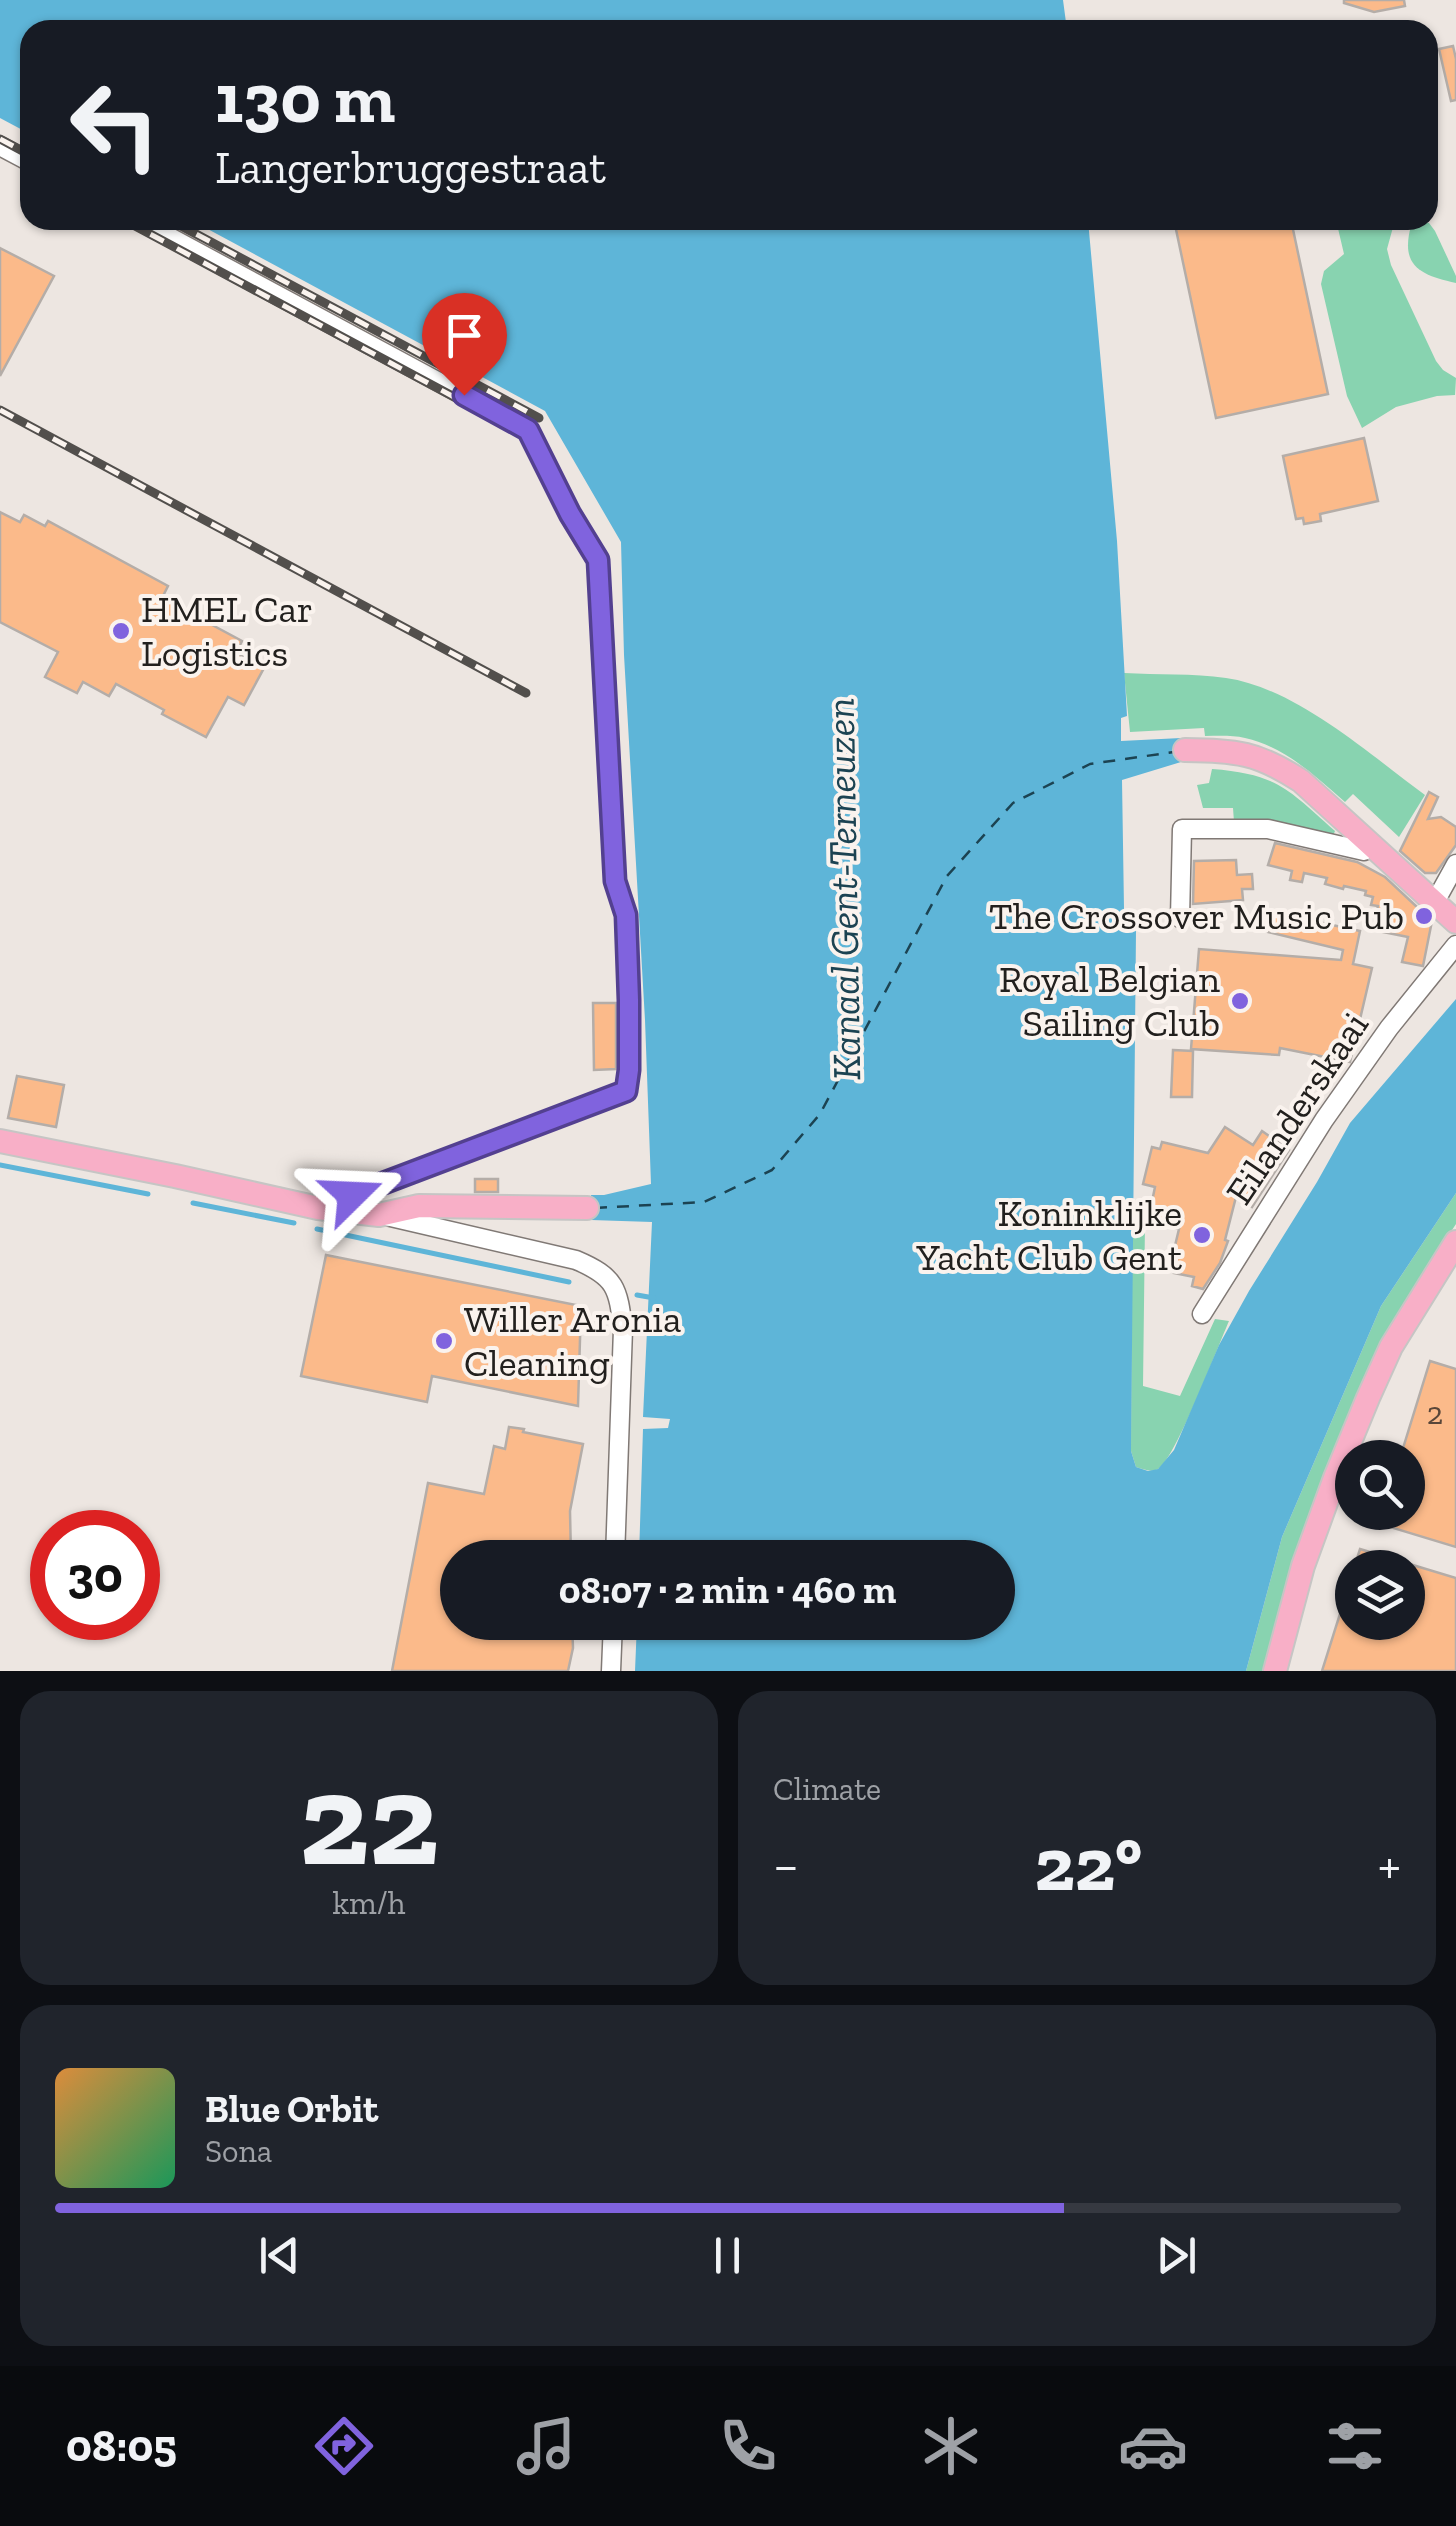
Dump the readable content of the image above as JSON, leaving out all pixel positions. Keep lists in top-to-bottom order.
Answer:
{
  "streets": {
    "street": ["Eilanderskaai"]
  },
  "water": ["Kanaal Gent-Terneuzen"],
  "places": [
    "HMEL Car Logistics",
    "The Crossover Music Pub",
    "Royal Belgian Sailing Club",
    "Koninklijke Yacht Club Gent",
    "Willer Aronia Cleaning"
  ],
  "house_numbers": ["2"],
  "page": {
    "turn": ["130 m", "Langerbruggestraat"],
    "limit": "30",
    "trip": "08:07 · 2 min · 460 m",
    "tile": [
      ["22", "km/h"],
      "Climate"
    ],
    "heat": ["−", "22°", "+"],
    "song": ["Blue Orbit", "Sona"],
    "tabs": "08:05"
  }
}
